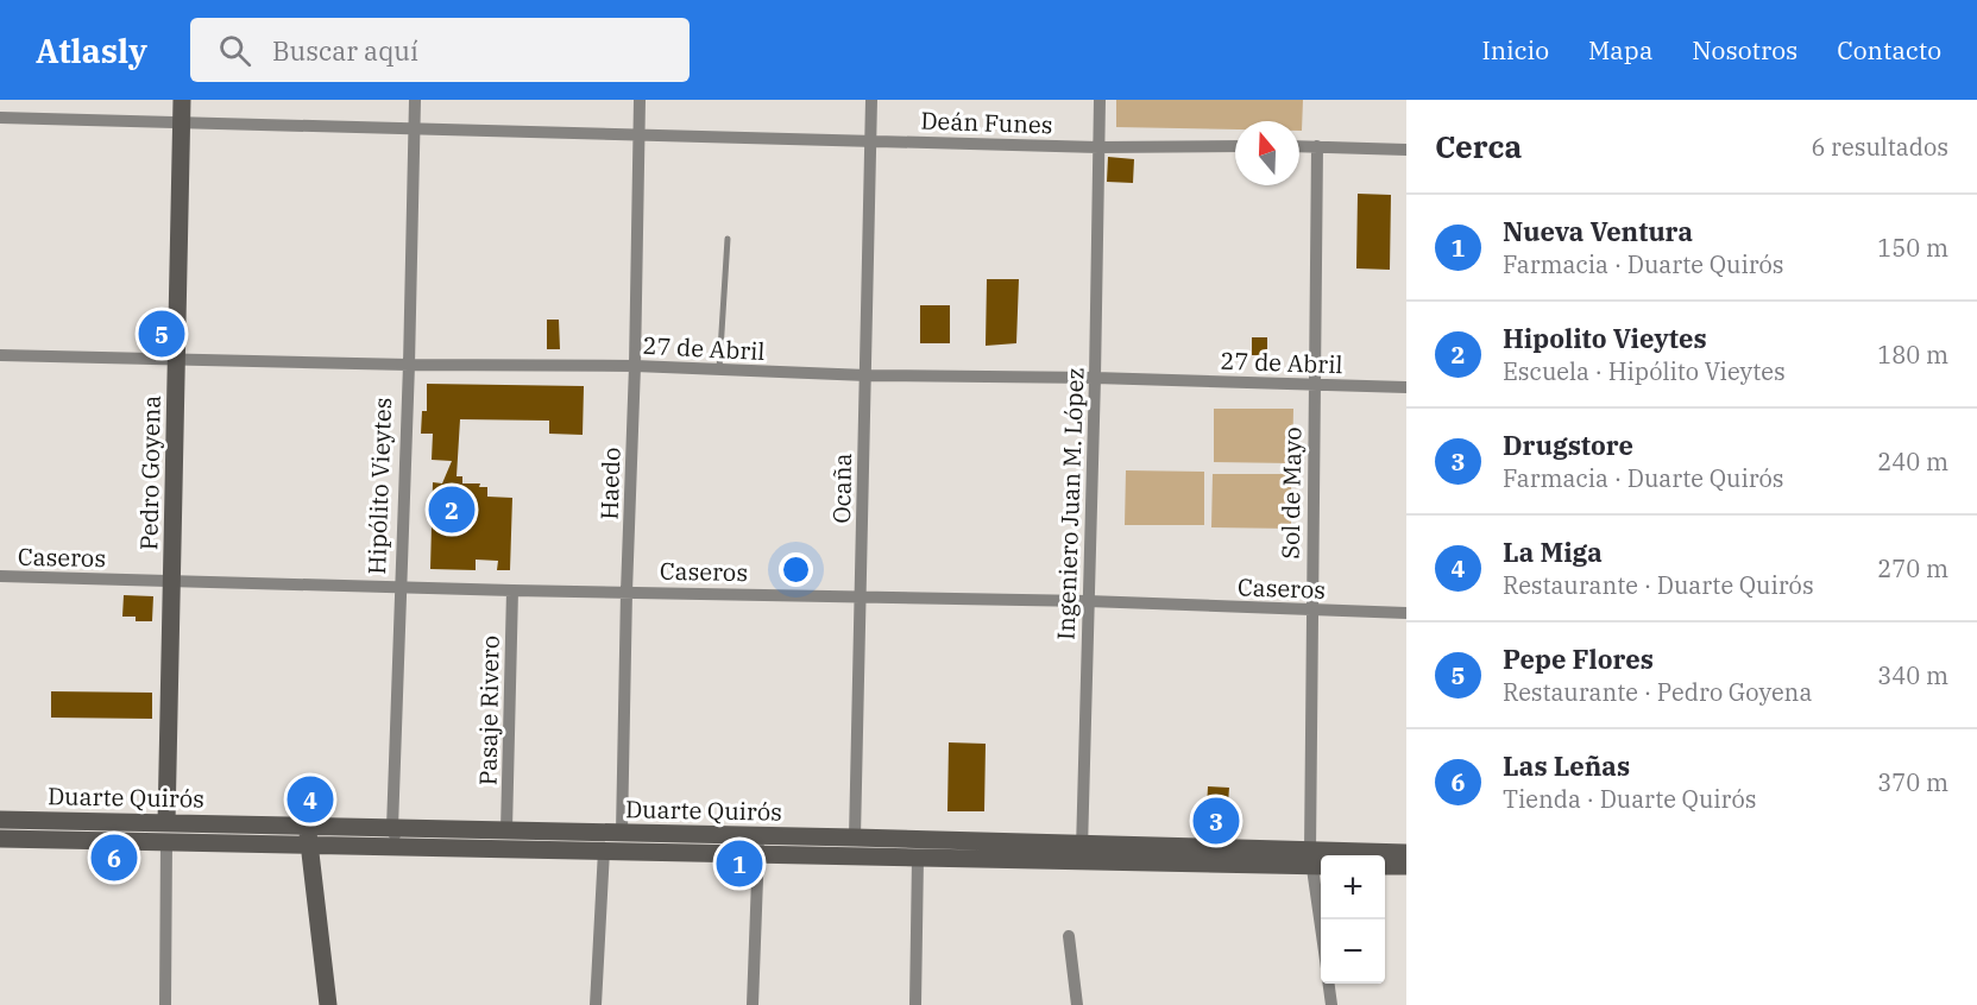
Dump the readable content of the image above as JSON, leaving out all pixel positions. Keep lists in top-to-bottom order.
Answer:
{
  "streets": {
    "main road": ["Pedro Goyena", "Duarte Quirós"],
    "street": [
      "Deán Funes",
      "27 de Abril",
      "Haedo",
      "Hipólito Vieytes",
      "Ocaña",
      "Sol de Mayo",
      "Ingeniero Juan M. López",
      "Caseros",
      "Pasaje Rivero"
    ]
  },
  "crossings": [
    ["Deán Funes", "Pedro Goyena"],
    ["Deán Funes", "Haedo"],
    ["Deán Funes", "Hipólito Vieytes"],
    ["Deán Funes", "Ocaña"],
    ["Deán Funes", "Ingeniero Juan M. López"],
    ["27 de Abril", "Pedro Goyena"],
    ["27 de Abril", "Haedo"],
    ["27 de Abril", "Hipólito Vieytes"],
    ["27 de Abril", "Ocaña"],
    ["27 de Abril", "Sol de Mayo"],
    ["27 de Abril", "Ingeniero Juan M. López"],
    ["Pedro Goyena", "Caseros"],
    ["Pedro Goyena", "Duarte Quirós"],
    ["Haedo", "Caseros"],
    ["Haedo", "Duarte Quirós"],
    ["Hipólito Vieytes", "Caseros"],
    ["Hipólito Vieytes", "Duarte Quirós"],
    ["Ocaña", "Caseros"],
    ["Ocaña", "Duarte Quirós"],
    ["Sol de Mayo", "Caseros"],
    ["Sol de Mayo", "Duarte Quirós"],
    ["Ingeniero Juan M. López", "Caseros"],
    ["Ingeniero Juan M. López", "Duarte Quirós"],
    ["Caseros", "Pasaje Rivero"],
    ["Pasaje Rivero", "Duarte Quirós"]
  ],
  "north": "top",
  "page": {
    "header": "Atlasly",
    "search": "Buscar aquí",
    "nav": [
      "Inicio",
      "Mapa",
      "Nosotros",
      "Contacto"
    ],
    "heading": ["Cerca", "6 resultados"],
    "list": [
      {
        "mark": "1",
        "name": "Nueva Ventura",
        "note": "Farmacia · Duarte Quirós",
        "value": "150 m"
      },
      {
        "mark": "2",
        "name": "Hipolito Vieytes",
        "note": "Escuela · Hipólito Vieytes",
        "value": "180 m"
      },
      {
        "mark": "3",
        "name": "Drugstore",
        "note": "Farmacia · Duarte Quirós",
        "value": "240 m"
      },
      {
        "mark": "4",
        "name": "La Miga",
        "note": "Restaurante · Duarte Quirós",
        "value": "270 m"
      },
      {
        "mark": "5",
        "name": "Pepe Flores",
        "note": "Restaurante · Pedro Goyena",
        "value": "340 m"
      },
      {
        "mark": "6",
        "name": "Las Leñas",
        "note": "Tienda · Duarte Quirós",
        "value": "370 m"
      }
    ],
    "pins": [
      "5",
      "2",
      "4",
      "3",
      "6",
      "1"
    ],
    "map_buttons": ["+", "−"]
  }
}
